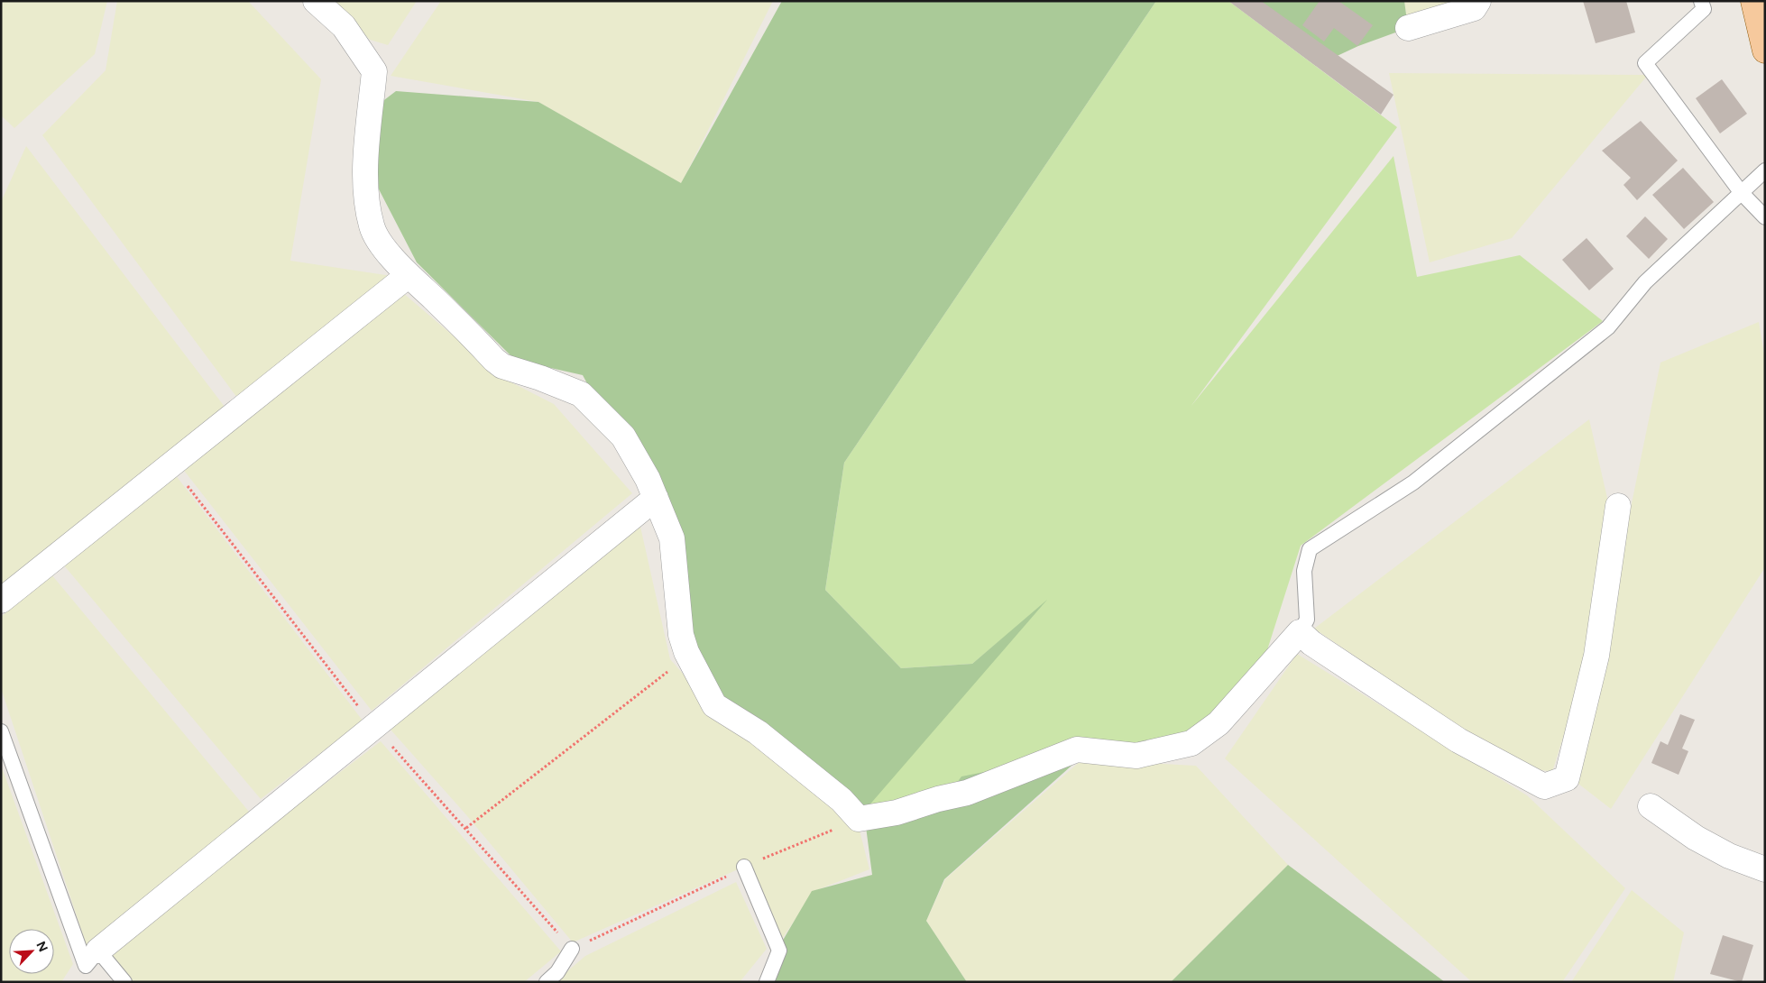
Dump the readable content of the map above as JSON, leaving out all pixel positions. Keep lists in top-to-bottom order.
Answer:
{
  "north": "top right"
}
